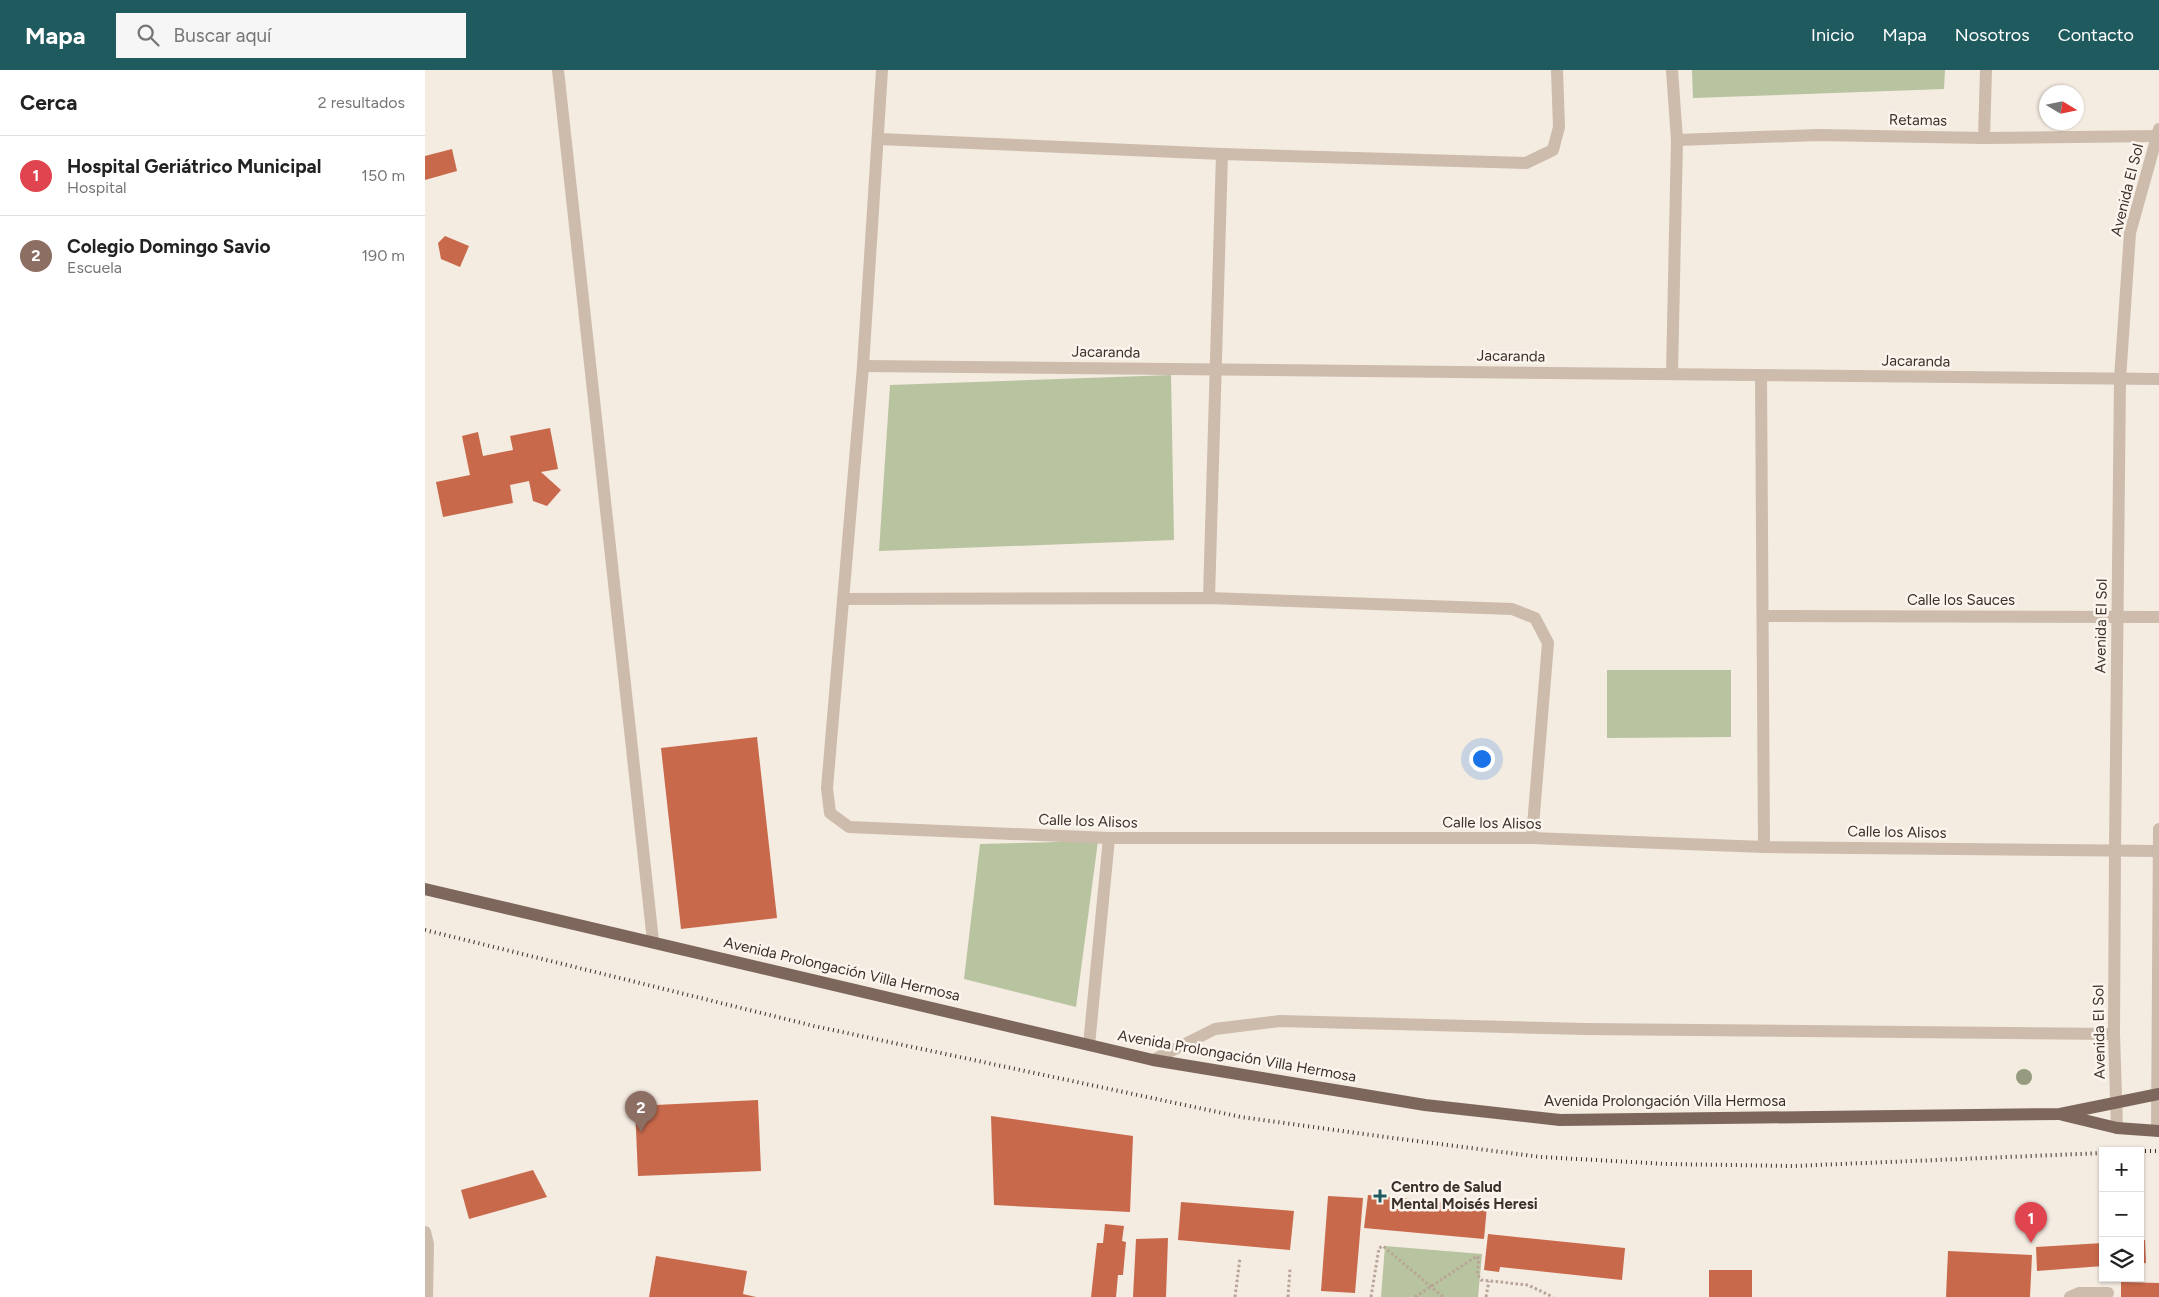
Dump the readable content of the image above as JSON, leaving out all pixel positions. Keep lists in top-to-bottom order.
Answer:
{
  "streets": {
    "main road": ["Avenida Prolongación Villa Hermosa"],
    "street": [
      "Retamas",
      "Avenida El Sol",
      "Jacaranda",
      "Calle los Sauces",
      "Calle los Alisos"
    ]
  },
  "crossings": [
    ["Retamas", "Avenida El Sol"],
    ["Avenida El Sol", "Jacaranda"],
    ["Avenida El Sol", "Calle los Sauces"],
    ["Avenida El Sol", "Calle los Alisos"],
    ["Avenida El Sol", "Avenida Prolongación Villa Hermosa"]
  ],
  "places": {
    "health": ["Centro de Salud Mental Moisés Heresi"]
  },
  "north": "right",
  "page": {
    "header": "Mapa",
    "search": "Buscar aquí",
    "nav": [
      "Inicio",
      "Mapa",
      "Nosotros",
      "Contacto"
    ],
    "heading": ["Cerca", "2 resultados"],
    "list": [
      {
        "mark": "1",
        "name": "Hospital Geriátrico Municipal",
        "note": "Hospital",
        "value": "150 m"
      },
      {
        "mark": "2",
        "name": "Colegio Domingo Savio",
        "note": "Escuela",
        "value": "190 m"
      }
    ],
    "pins": ["2", "1"],
    "map_buttons": ["+", "−"]
  }
}
